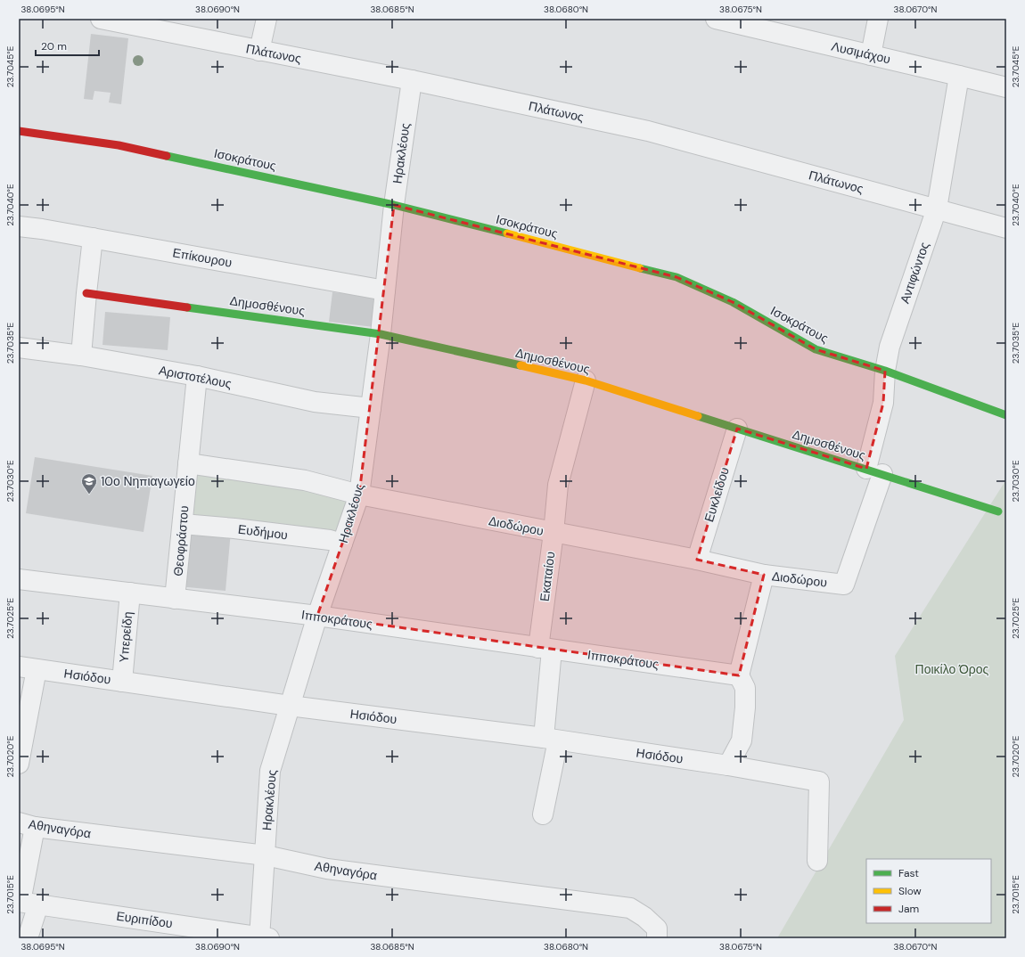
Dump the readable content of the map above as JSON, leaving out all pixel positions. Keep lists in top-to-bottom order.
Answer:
{
  "streets": {
    "street": [
      "Λυσιμάχου",
      "Πλάτωνος",
      "Ηρακλέους",
      "Ισοκράτους",
      "Επίκουρου",
      "Αντιφώντος",
      "Δημοσθένους",
      "Αριστοτέλους",
      "Ευκλείδου",
      "Διοδώρου",
      "Ευδήμου",
      "Θεοφράστου",
      "Εκαταίου",
      "Ιπποκράτους",
      "Υπερείδη",
      "Ησιόδου",
      "Αθηναγόρα",
      "Ευριπίδου"
    ]
  },
  "crossings": [
    ["Λυσιμάχου", "Αντιφώντος"],
    ["Πλάτωνος", "Ηρακλέους"],
    ["Πλάτωνος", "Αντιφώντος"],
    ["Ηρακλέους", "Ισοκράτους"],
    ["Ηρακλέους", "Επίκουρου"],
    ["Ηρακλέους", "Δημοσθένους"],
    ["Ηρακλέους", "Αριστοτέλους"],
    ["Ηρακλέους", "Διοδώρου"],
    ["Ηρακλέους", "Ευδήμου"],
    ["Ηρακλέους", "Ιπποκράτους"],
    ["Ηρακλέους", "Ησιόδου"],
    ["Ηρακλέους", "Αθηναγόρα"],
    ["Ηρακλέους", "Ευριπίδου"],
    ["Ισοκράτους", "Αντιφώντος"],
    ["Αντιφώντος", "Δημοσθένους"],
    ["Αντιφώντος", "Διοδώρου"],
    ["Δημοσθένους", "Ευκλείδου"],
    ["Δημοσθένους", "Εκαταίου"],
    ["Αριστοτέλους", "Θεοφράστου"],
    ["Ευκλείδου", "Διοδώρου"],
    ["Διοδώρου", "Θεοφράστου"],
    ["Διοδώρου", "Εκαταίου"],
    ["Ευδήμου", "Θεοφράστου"],
    ["Θεοφράστου", "Ιπποκράτους"],
    ["Εκαταίου", "Ιπποκράτους"],
    ["Εκαταίου", "Ησιόδου"],
    ["Ιπποκράτους", "Υπερείδη"],
    ["Υπερείδη", "Ησιόδου"]
  ],
  "parks": ["Ποικίλο Όρος"],
  "places": {
    "school or university": ["10ο Νηπιαγωγείο"]
  },
  "legend": ["Fast", "Slow", "Jam"],
  "scale_bar": "20 m",
  "coordinates": [
    "38.0695°N",
    "38.0690°N",
    "38.0685°N",
    "38.0680°N",
    "38.0675°N",
    "38.0670°N",
    "23.7045°E",
    "23.7040°E",
    "23.7035°E",
    "23.7030°E",
    "23.7025°E",
    "23.7020°E",
    "23.7015°E"
  ]
}
